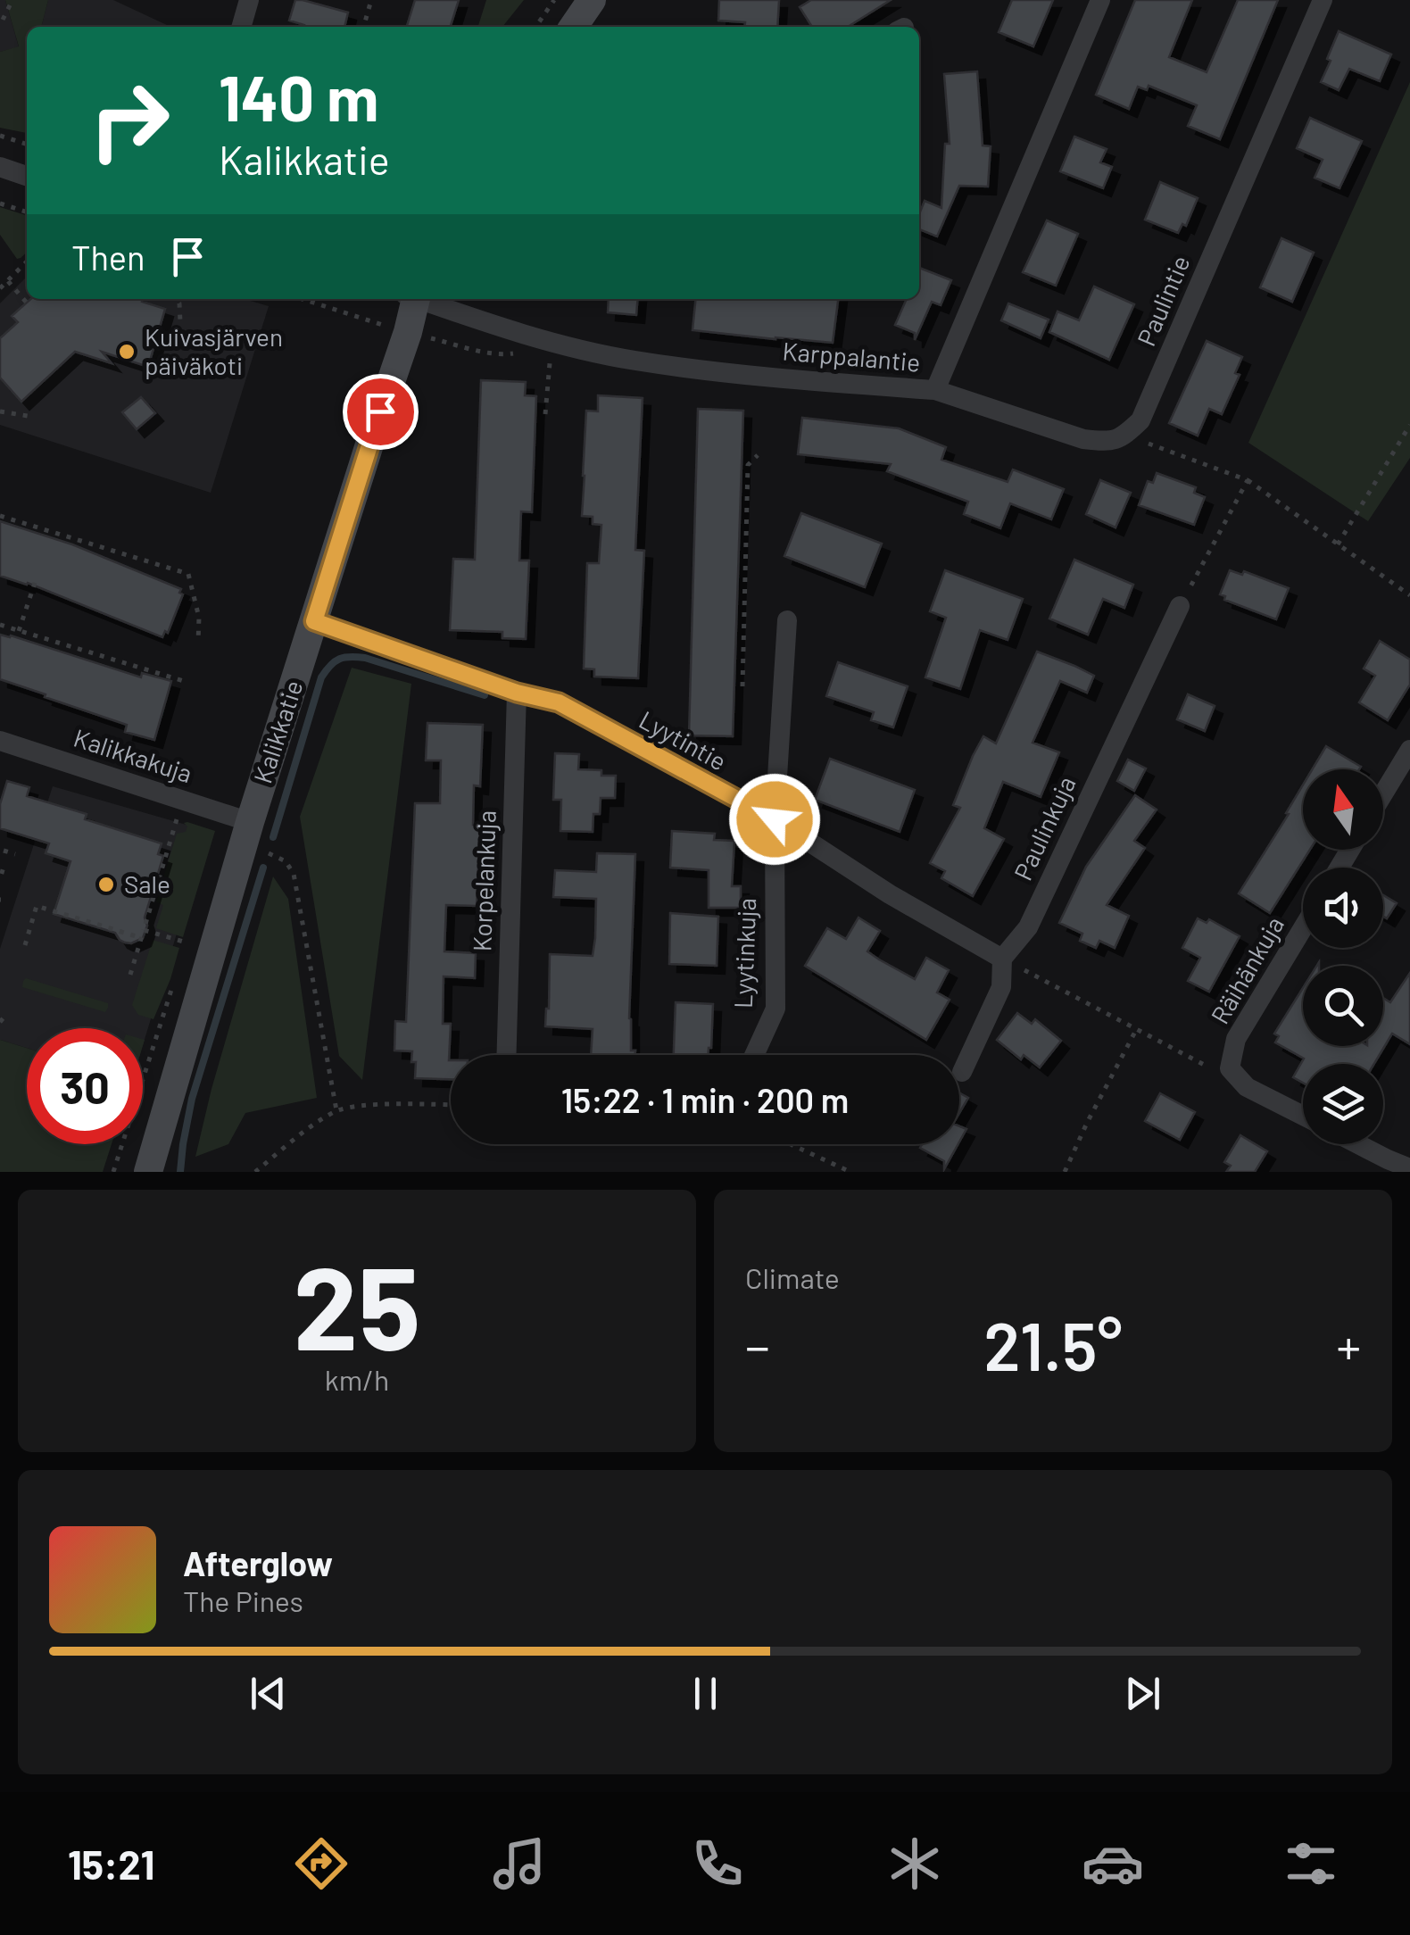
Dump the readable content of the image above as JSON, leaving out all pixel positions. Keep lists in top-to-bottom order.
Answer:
{
  "streets": {
    "street": [
      "Paulintie",
      "Karppalantie",
      "Kalikkatie",
      "Lyytintie",
      "Kalikkakuja",
      "Paulinkuja",
      "Korpelankuja",
      "Lyytinkuja",
      "Räihänkuja"
    ]
  },
  "crossings": [
    ["Kalikkatie", "Lyytintie"],
    ["Kalikkatie", "Kalikkakuja"],
    ["Lyytintie", "Paulinkuja"],
    ["Lyytintie", "Korpelankuja"],
    ["Lyytintie", "Lyytinkuja"]
  ],
  "places": ["Kuivasjärven päiväkoti", "Sale"],
  "north": "top",
  "page": {
    "turn": ["140 m", "Kalikkatie"],
    "then": "Then",
    "limit": "30",
    "trip": "15:22 · 1 min · 200 m",
    "tile": [
      ["25", "km/h"],
      "Climate"
    ],
    "heat": ["−", "21.5°", "+"],
    "song": ["Afterglow", "The Pines"],
    "tabs": "15:21"
  }
}
